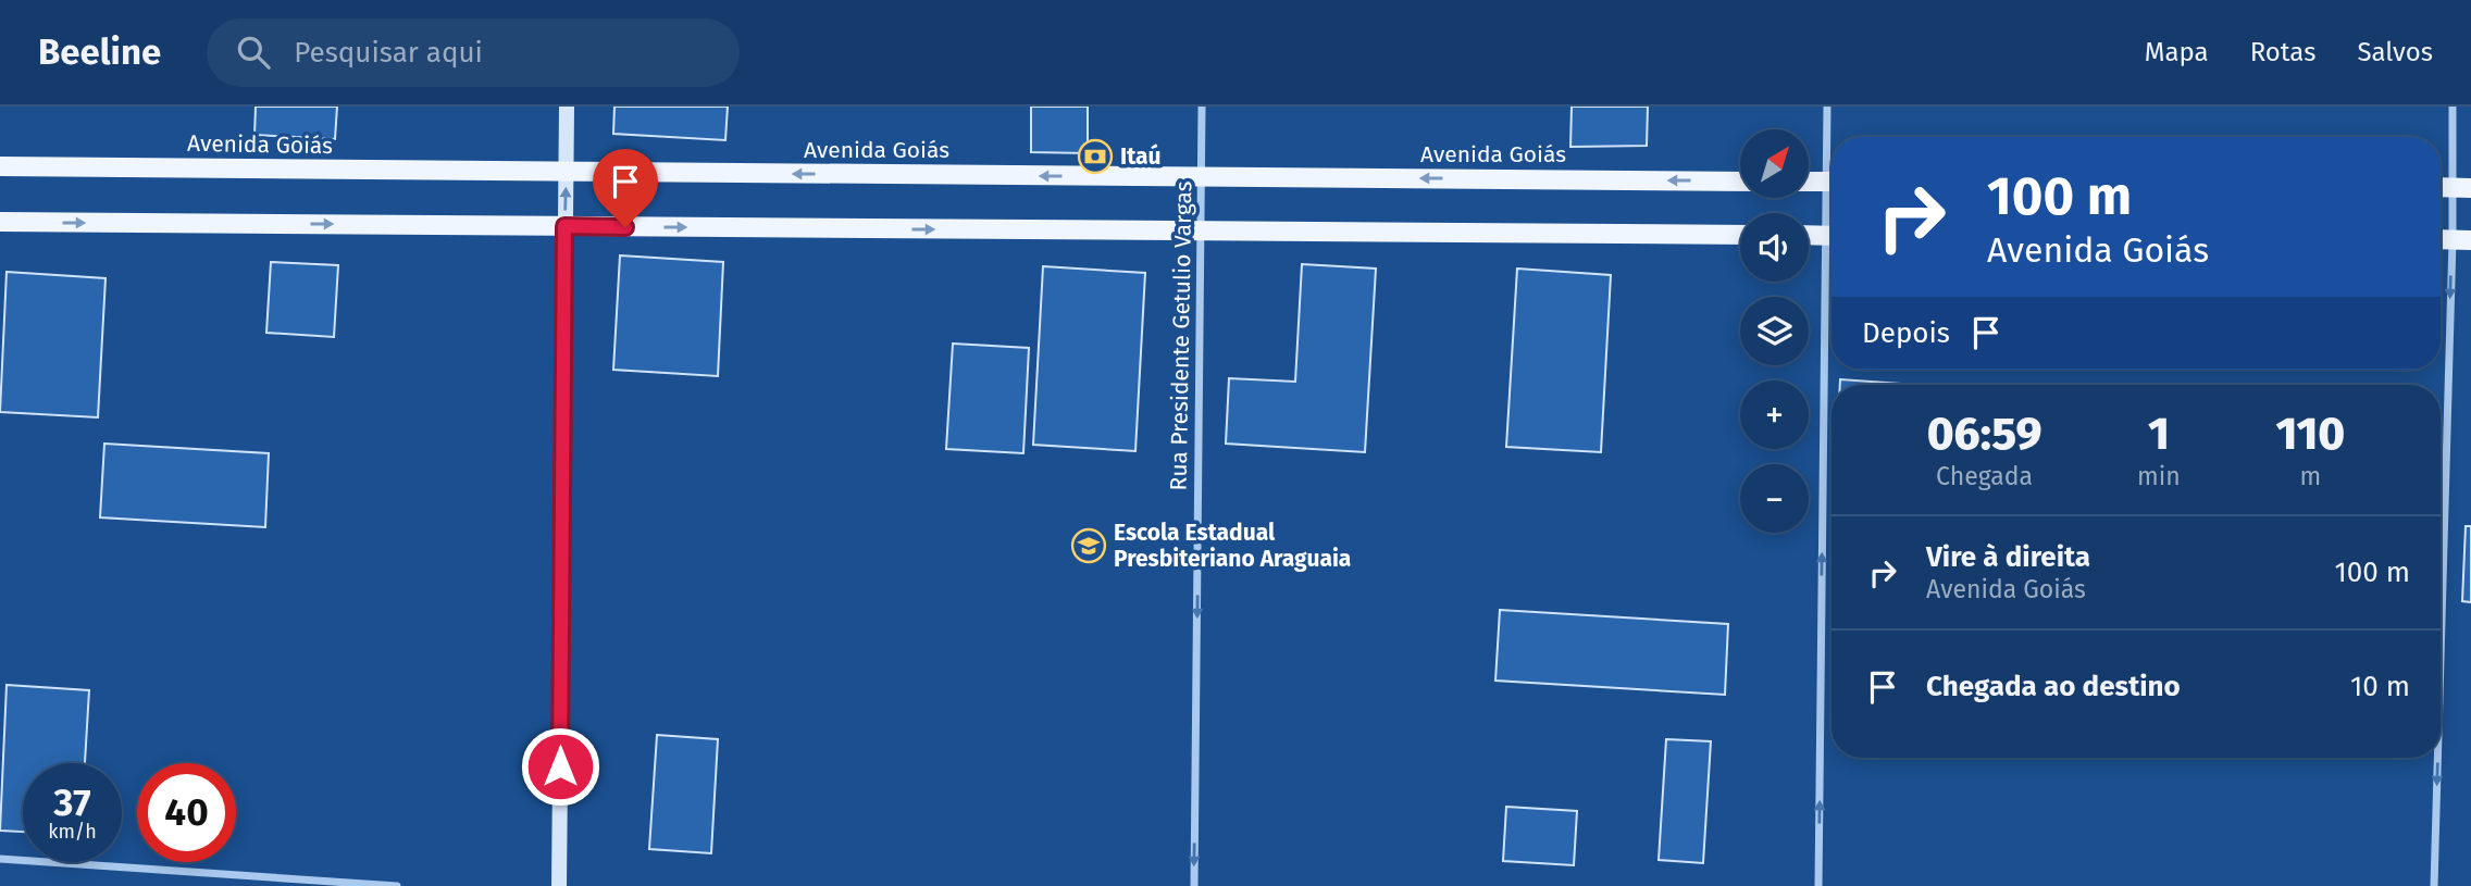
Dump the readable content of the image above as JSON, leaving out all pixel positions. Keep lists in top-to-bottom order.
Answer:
{
  "streets": {
    "main road": ["Avenida Goiás"],
    "street": ["Rua Presidente Getulio Vargas"]
  },
  "crossings": [
    ["Avenida Goiás", "Rua Presidente Getulio Vargas"]
  ],
  "one_way": ["Rua Presidente Getulio Vargas"],
  "places": {
    "bank": ["Itaú"],
    "school or university": ["Escola Estadual Presbiteriano Araguaia"]
  },
  "north": "top right",
  "page": {
    "header": "Beeline",
    "search": "Pesquisar aqui",
    "nav": ["Mapa", "Rotas", "Salvos"],
    "map_buttons": ["+", "−"],
    "turn": ["100 m", "Avenida Goiás"],
    "then": "Depois",
    "eta": [
      "06:59",
      "Chegada",
      "1",
      "min",
      "110",
      "m"
    ],
    "list": [
      {
        "name": "Vire à direita",
        "note": "Avenida Goiás",
        "value": "100 m"
      },
      {
        "name": "Chegada ao destino",
        "value": "10 m"
      }
    ],
    "speed": "37 km/h",
    "limit": "40"
  }
}
